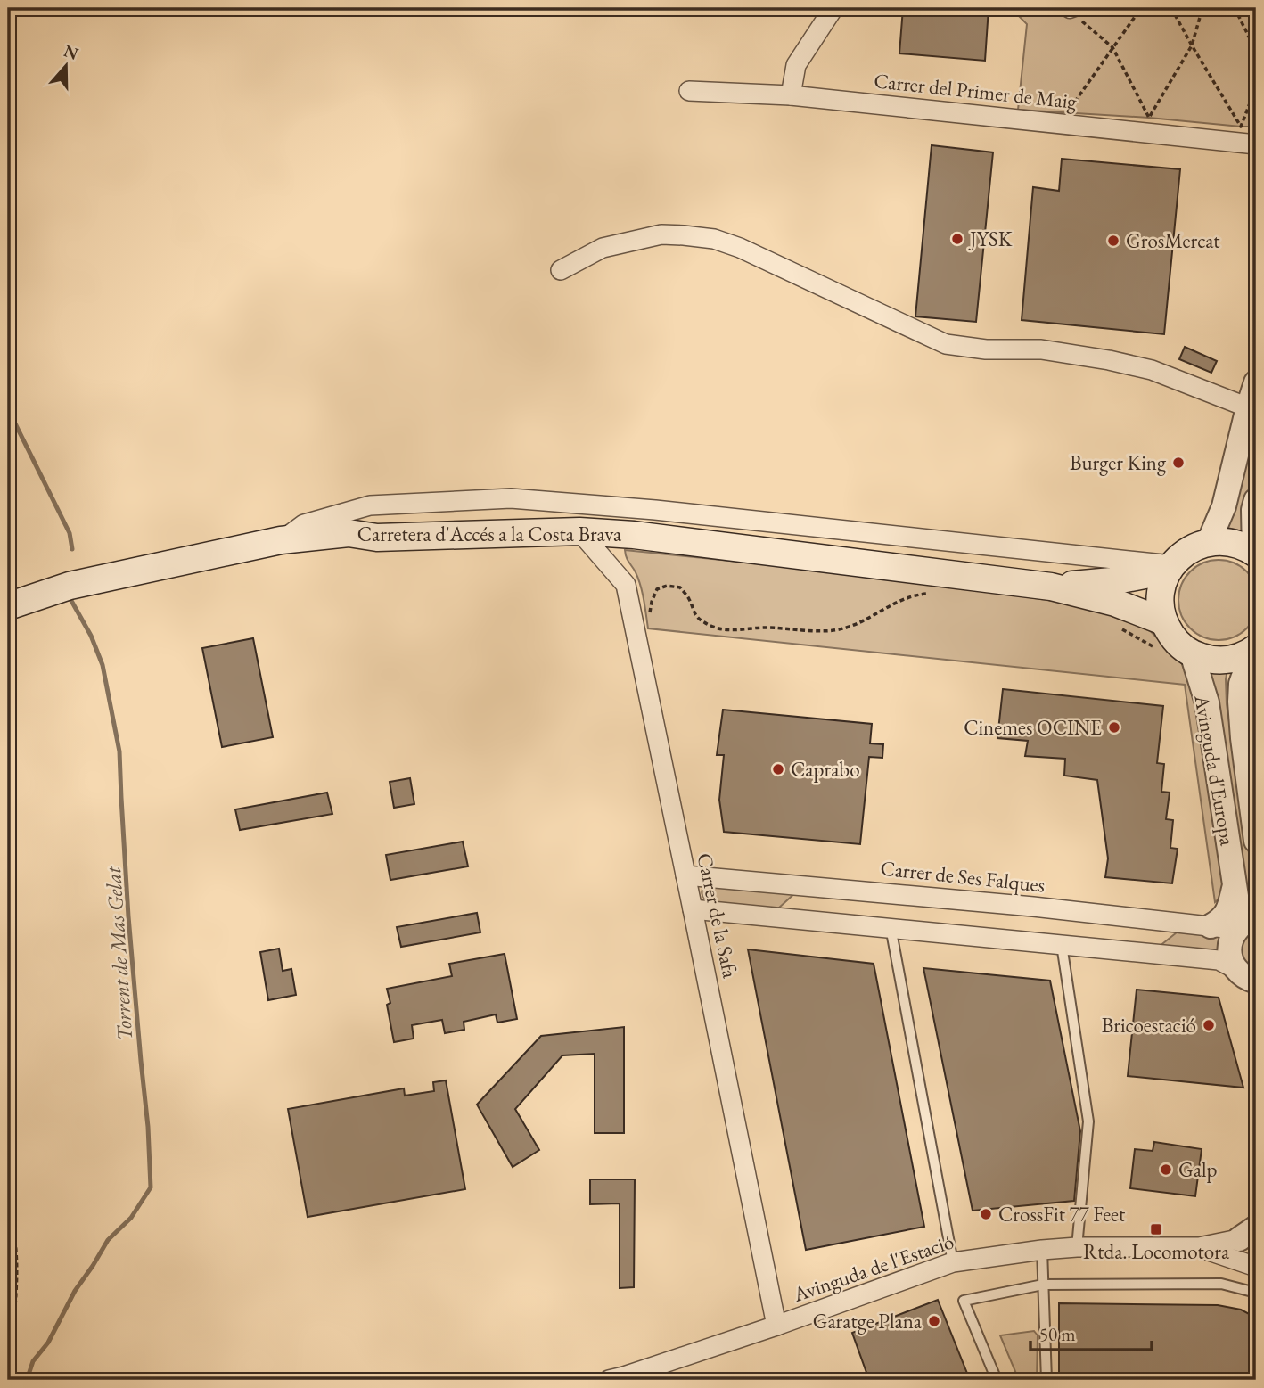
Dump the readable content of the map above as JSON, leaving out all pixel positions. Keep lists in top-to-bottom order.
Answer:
{
  "streets": {
    "main road": ["Carretera d'Accés a la Costa Brava"],
    "street": [
      "Carrer del Primer de Maig",
      "Avinguda d'Europa",
      "Carrer de Ses Falques",
      "Carrer de la Safa",
      "Avinguda de l'Estació"
    ]
  },
  "crossings": [
    ["Carretera d'Accés a la Costa Brava", "Carrer de la Safa"],
    ["Avinguda d'Europa", "Carrer de Ses Falques"],
    ["Carrer de Ses Falques", "Carrer de la Safa"],
    ["Carrer de la Safa", "Avinguda de l'Estació"]
  ],
  "water": ["Torrent de Mas Gelat"],
  "places": {
    "other": [
      "JYSK",
      "GrosMercat",
      "Burger King",
      "Cinemes OCINE",
      "Caprabo",
      "Bricoestació",
      "Galp",
      "CrossFit 77 Feet",
      "Garatge Plana"
    ],
    "transit": ["Rtda. Locomotora"]
  },
  "scale_bar": "50 m",
  "north": "top"
}
